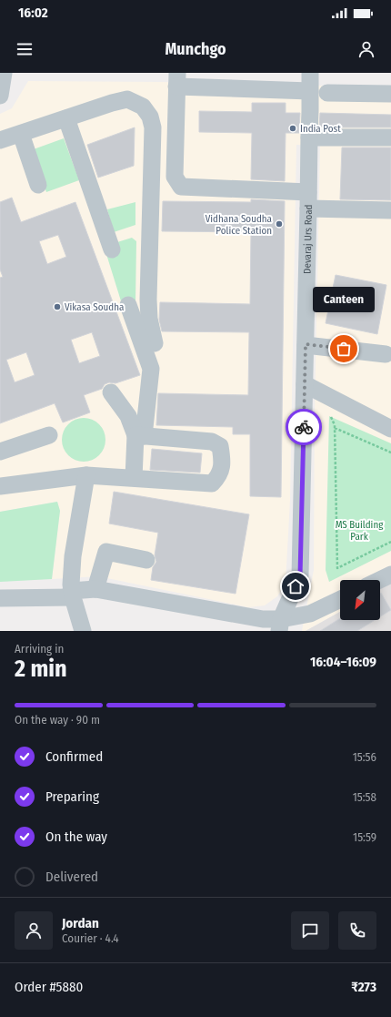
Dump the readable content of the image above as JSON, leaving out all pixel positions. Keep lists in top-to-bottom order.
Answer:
{
  "streets": {
    "street": ["Devaraj Urs Road"]
  },
  "parks": ["MS Building Park"],
  "places": [
    "India Post",
    "Vidhana Soudha Police Station",
    "Vikasa Soudha",
    "Canteen"
  ],
  "north": "bottom left",
  "page": {
    "status": "16:02",
    "header": "Munchgo",
    "bubble": "Canteen",
    "heading": ["2 min", "Arriving in", "16:04–16:09"],
    "panel": [
      "Jordan",
      "Courier · 4.4",
      "Order #5880",
      "₹273"
    ],
    "bar": "On the way · 90 m",
    "list": [
      ["Confirmed", "15:56"],
      ["Preparing", "15:58"],
      ["On the way", "15:59"],
      "Delivered"
    ]
  }
}
